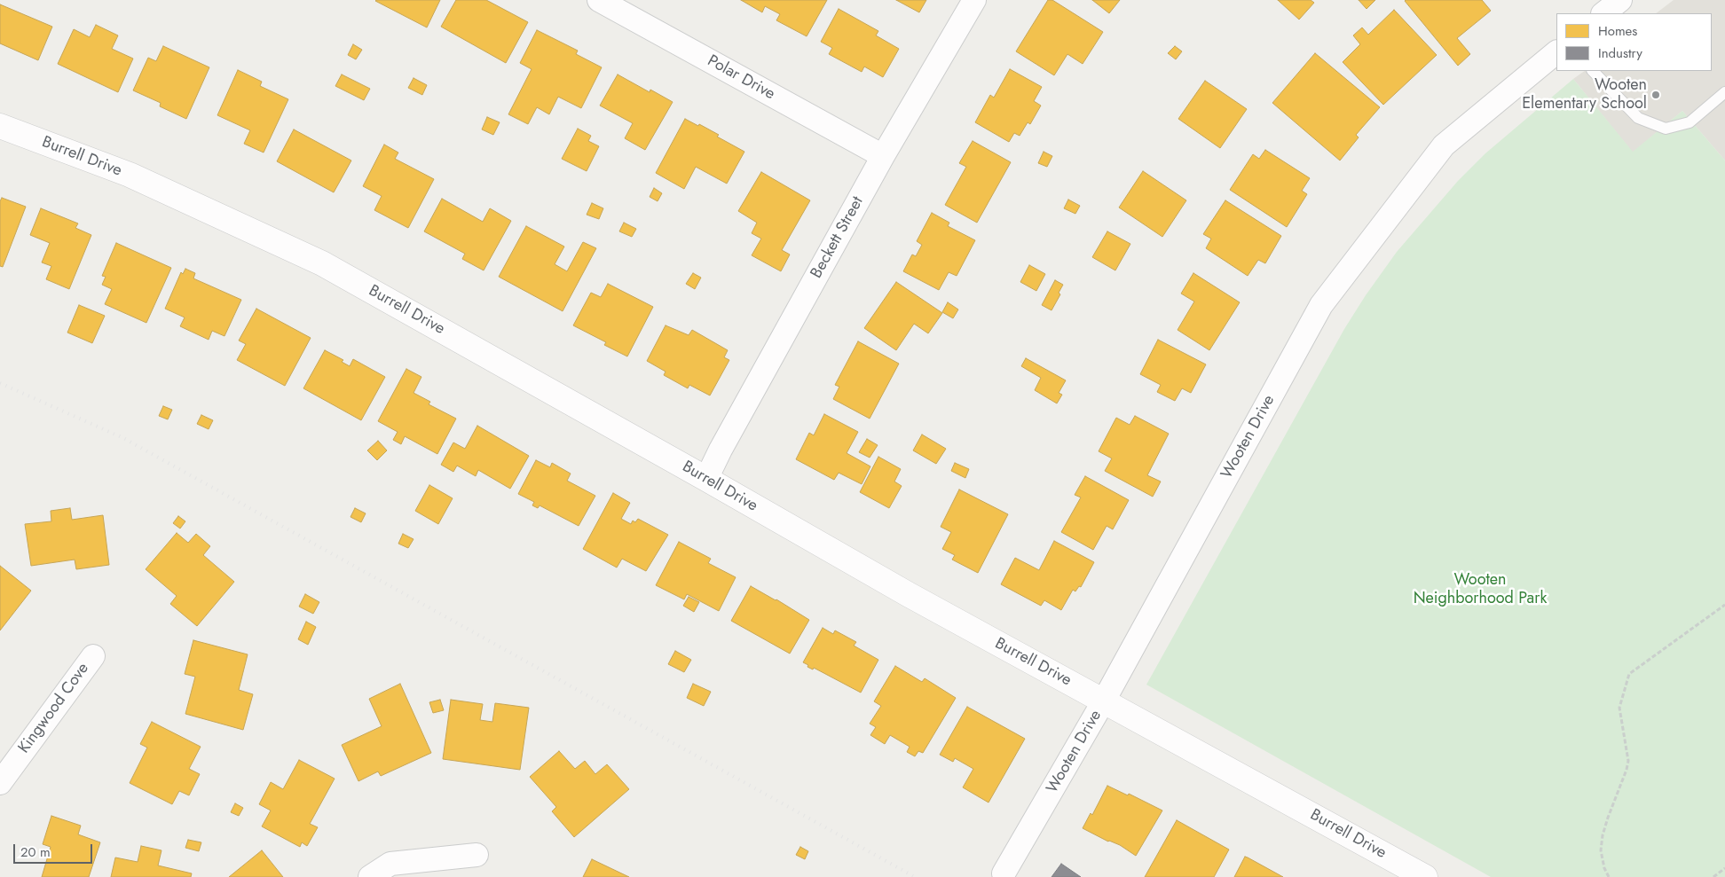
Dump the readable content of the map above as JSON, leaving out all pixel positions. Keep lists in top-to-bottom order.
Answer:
{
  "streets": {
    "street": [
      "Polar Drive",
      "Burrell Drive",
      "Beckett Street",
      "Wooten Drive",
      "Kingwood Cove"
    ]
  },
  "crossings": [
    ["Polar Drive", "Beckett Street"],
    ["Burrell Drive", "Beckett Street"],
    ["Burrell Drive", "Wooten Drive"]
  ],
  "parks": ["Wooten Neighborhood Park"],
  "places": ["Wooten Elementary School"],
  "legend": ["Homes", "Industry"],
  "scale_bar": "20 m"
}
